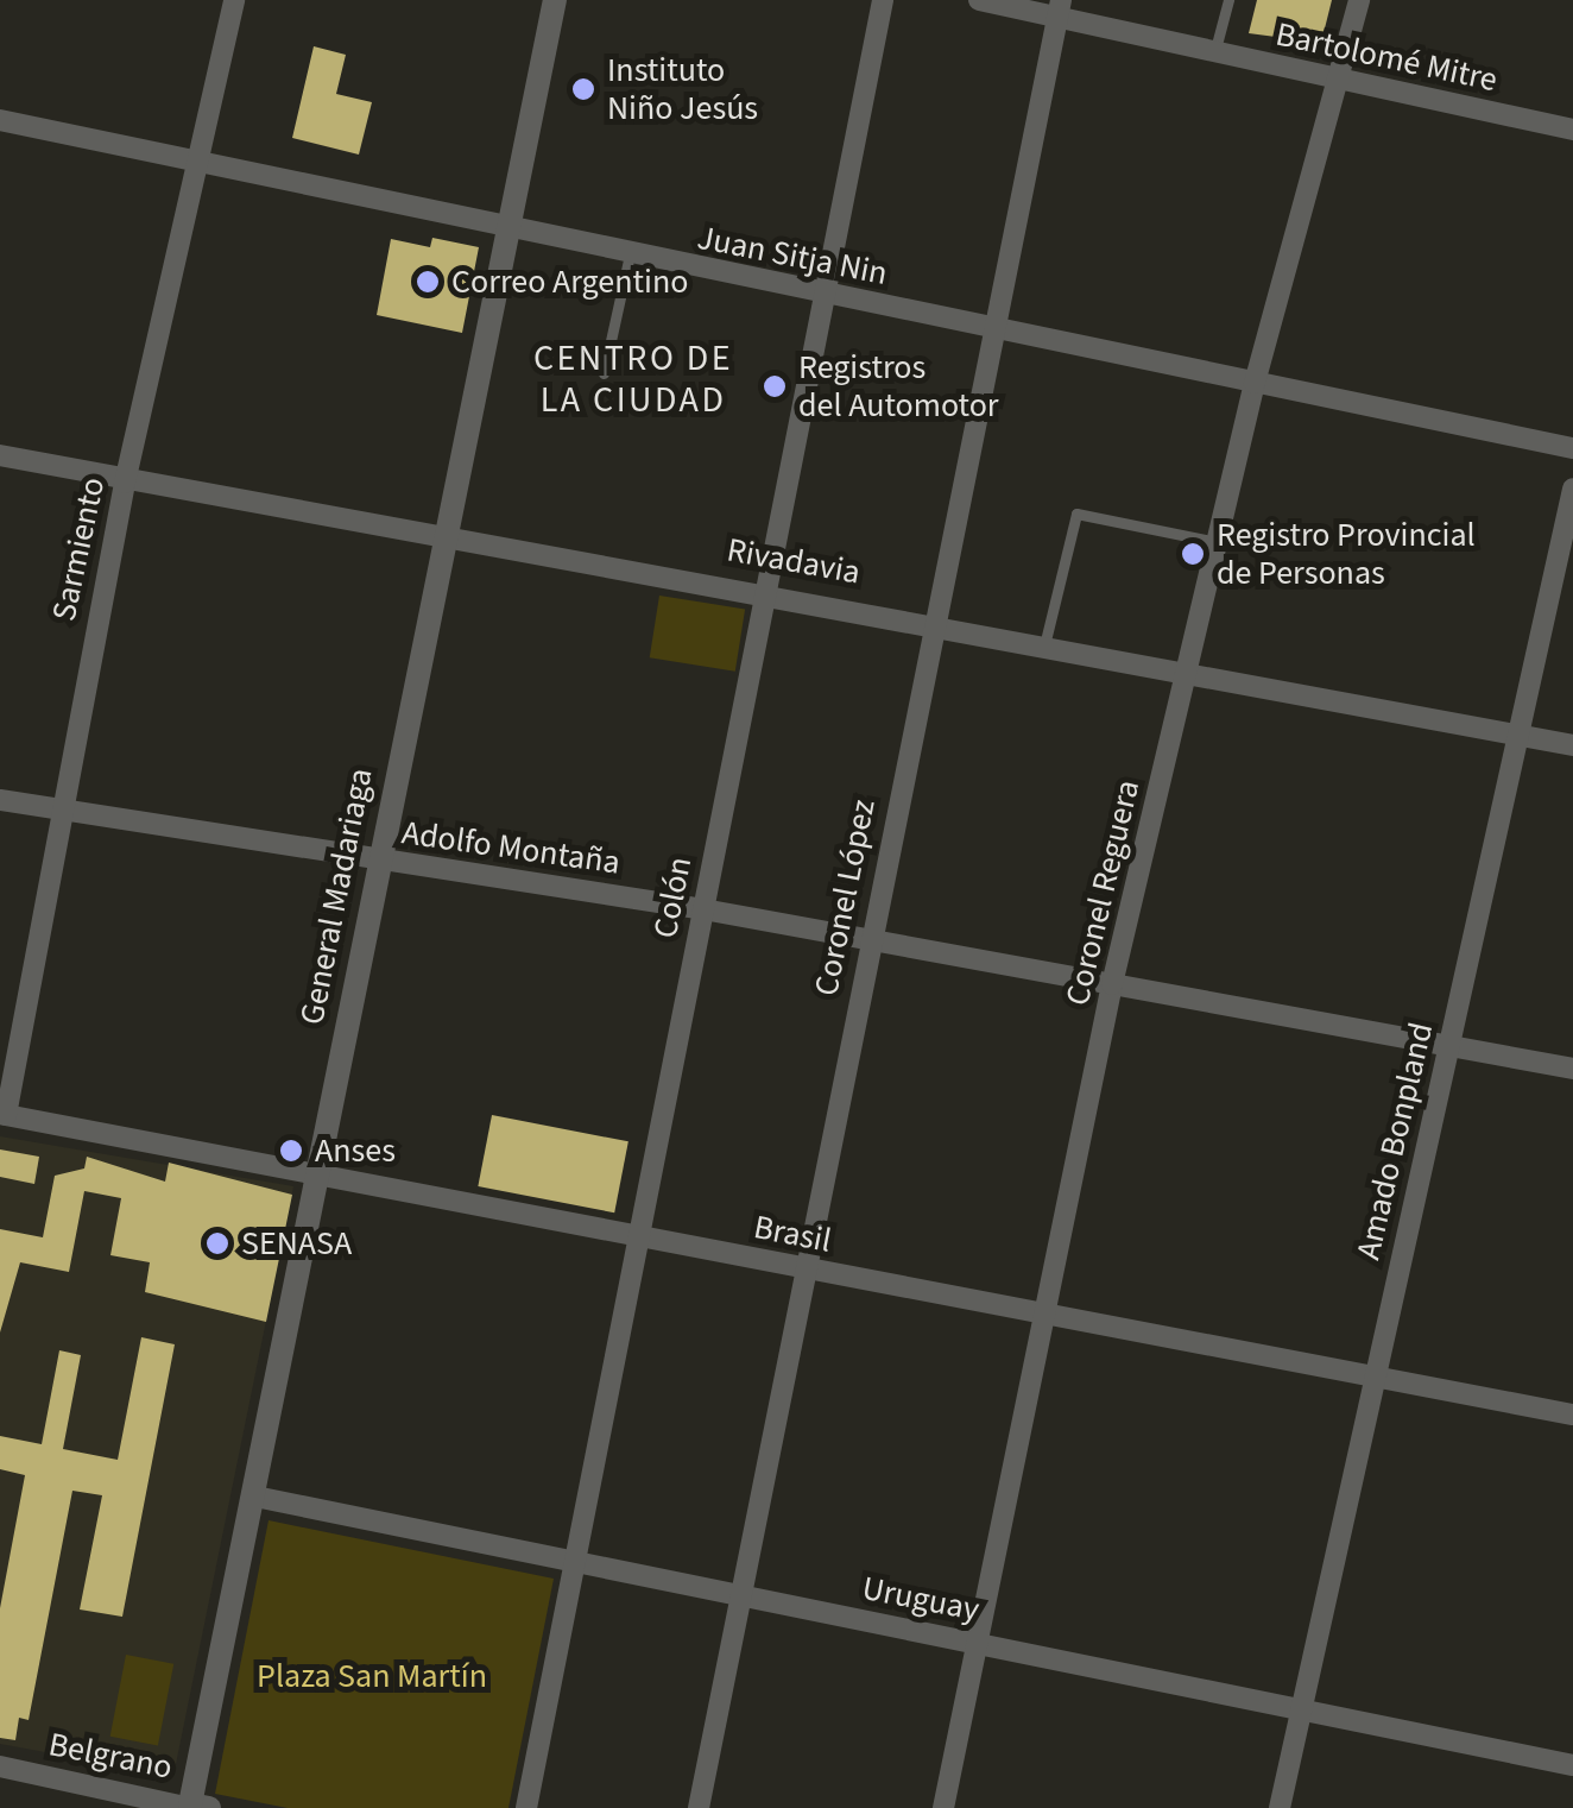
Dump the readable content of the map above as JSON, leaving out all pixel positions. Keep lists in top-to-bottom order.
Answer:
{
  "streets": {
    "street": [
      "Bartolomé Mitre",
      "Juan Sitja Nin",
      "Sarmiento",
      "Rivadavia",
      "Adolfo Montaña",
      "Coronel Reguera",
      "General Madariaga",
      "Colón",
      "Coronel López",
      "Amado Bonpland",
      "Brasil",
      "Uruguay",
      "Belgrano"
    ]
  },
  "crossings": [
    ["Bartolomé Mitre", "Coronel Reguera"],
    ["Bartolomé Mitre", "Coronel López"],
    ["Juan Sitja Nin", "Sarmiento"],
    ["Juan Sitja Nin", "Coronel Reguera"],
    ["Juan Sitja Nin", "General Madariaga"],
    ["Juan Sitja Nin", "Colón"],
    ["Juan Sitja Nin", "Coronel López"],
    ["Sarmiento", "Rivadavia"],
    ["Sarmiento", "Adolfo Montaña"],
    ["Sarmiento", "Brasil"],
    ["Rivadavia", "Coronel Reguera"],
    ["Rivadavia", "General Madariaga"],
    ["Rivadavia", "Colón"],
    ["Rivadavia", "Coronel López"],
    ["Rivadavia", "Amado Bonpland"],
    ["Adolfo Montaña", "Coronel Reguera"],
    ["Adolfo Montaña", "General Madariaga"],
    ["Adolfo Montaña", "Colón"],
    ["Adolfo Montaña", "Coronel López"],
    ["Adolfo Montaña", "Amado Bonpland"],
    ["Coronel Reguera", "Brasil"],
    ["Coronel Reguera", "Uruguay"],
    ["General Madariaga", "Brasil"],
    ["General Madariaga", "Uruguay"],
    ["General Madariaga", "Belgrano"],
    ["Colón", "Brasil"],
    ["Colón", "Uruguay"],
    ["Coronel López", "Brasil"],
    ["Coronel López", "Uruguay"],
    ["Amado Bonpland", "Brasil"],
    ["Amado Bonpland", "Uruguay"]
  ],
  "districts": ["CENTRO DE LA CIUDAD"],
  "parks": ["Plaza San Martín"],
  "places": [
    "Instituto Niño Jesús",
    "Correo Argentino",
    "Registros del Automotor",
    "Registro Provincial de Personas",
    "Anses",
    "SENASA"
  ]
}
